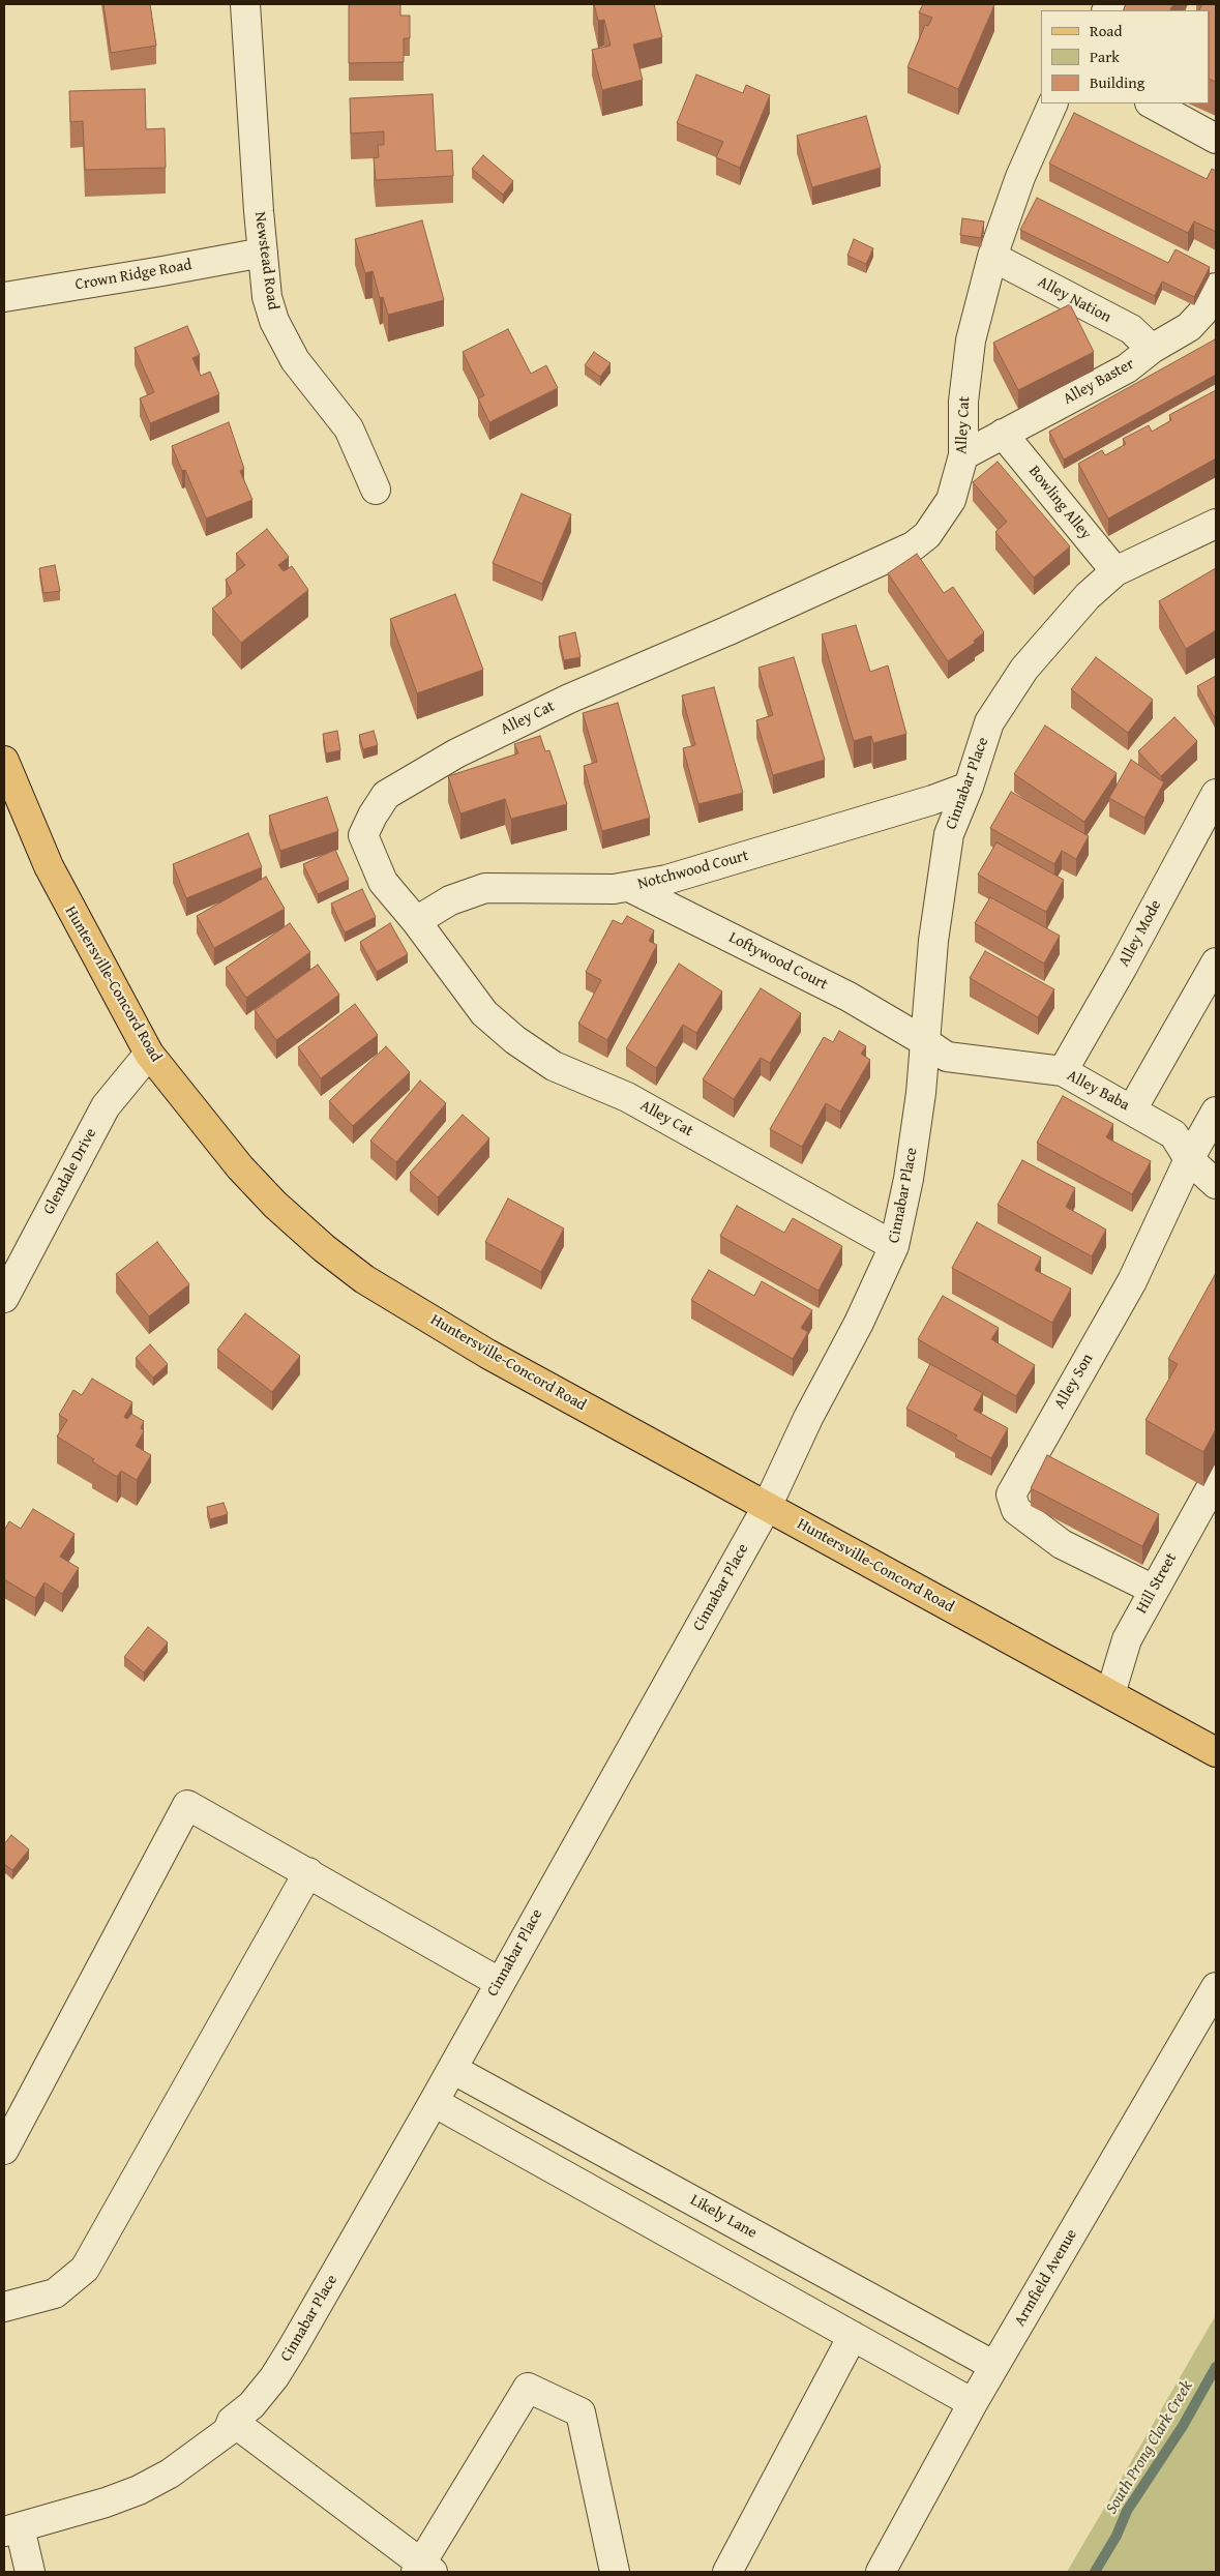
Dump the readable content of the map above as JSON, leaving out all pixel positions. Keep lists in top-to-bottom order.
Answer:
{
  "streets": {
    "main road": ["Huntersville-Concord Road"],
    "street": [
      "Newstead Road",
      "Crown Ridge Road",
      "Alley Nation",
      "Alley Baster",
      "Alley Cat",
      "Bowling Alley",
      "Cinnabar Place",
      "Notchwood Court",
      "Alley Mode",
      "Loftywood Court",
      "Alley Baba",
      "Glendale Drive",
      "Alley Son",
      "Hill Street",
      "Likely Lane",
      "Armfield Avenue"
    ]
  },
  "crossings": [
    ["Newstead Road", "Crown Ridge Road"],
    ["Alley Nation", "Alley Baster"],
    ["Alley Nation", "Alley Cat"],
    ["Alley Baster", "Alley Cat"],
    ["Alley Baster", "Bowling Alley"],
    ["Alley Cat", "Cinnabar Place"],
    ["Alley Cat", "Notchwood Court"],
    ["Bowling Alley", "Cinnabar Place"],
    ["Cinnabar Place", "Notchwood Court"],
    ["Cinnabar Place", "Loftywood Court"],
    ["Cinnabar Place", "Huntersville-Concord Road"],
    ["Cinnabar Place", "Alley Baba"],
    ["Cinnabar Place", "Likely Lane"],
    ["Notchwood Court", "Loftywood Court"],
    ["Alley Mode", "Alley Baba"],
    ["Loftywood Court", "Alley Baba"],
    ["Huntersville-Concord Road", "Glendale Drive"],
    ["Huntersville-Concord Road", "Hill Street"],
    ["Alley Baba", "Alley Son"],
    ["Alley Son", "Hill Street"],
    ["Likely Lane", "Armfield Avenue"]
  ],
  "water": ["South Prong Clark Creek"],
  "legend": ["Road", "Park", "Building"]
}
